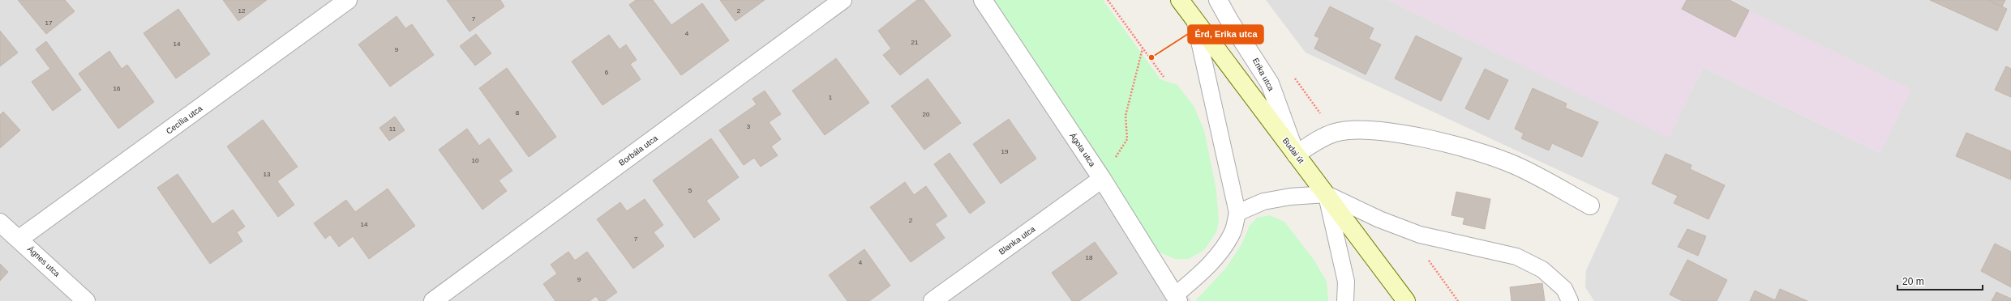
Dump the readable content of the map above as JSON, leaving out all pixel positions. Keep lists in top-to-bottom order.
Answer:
{
  "streets": {
    "main road": ["Budai út"],
    "street": [
      "Erika utca",
      "Cecília utca",
      "Ágota utca",
      "Borbála utca",
      "Blanka utca",
      "Ágnes utca"
    ]
  },
  "crossings": [
    ["Erika utca", "Budai út"],
    ["Cecília utca", "Ágnes utca"],
    ["Ágota utca", "Blanka utca"]
  ],
  "places": ["Érd, Erika utca"],
  "house_numbers": [
    "12",
    "2",
    "7",
    "17",
    "4",
    "21",
    "14",
    "9",
    "6",
    "16",
    "1",
    "8",
    "20",
    "3",
    "11",
    "19",
    "10",
    "13",
    "5",
    "2",
    "14",
    "7",
    "18",
    "4",
    "9"
  ],
  "scale_bar": "20 m"
}
